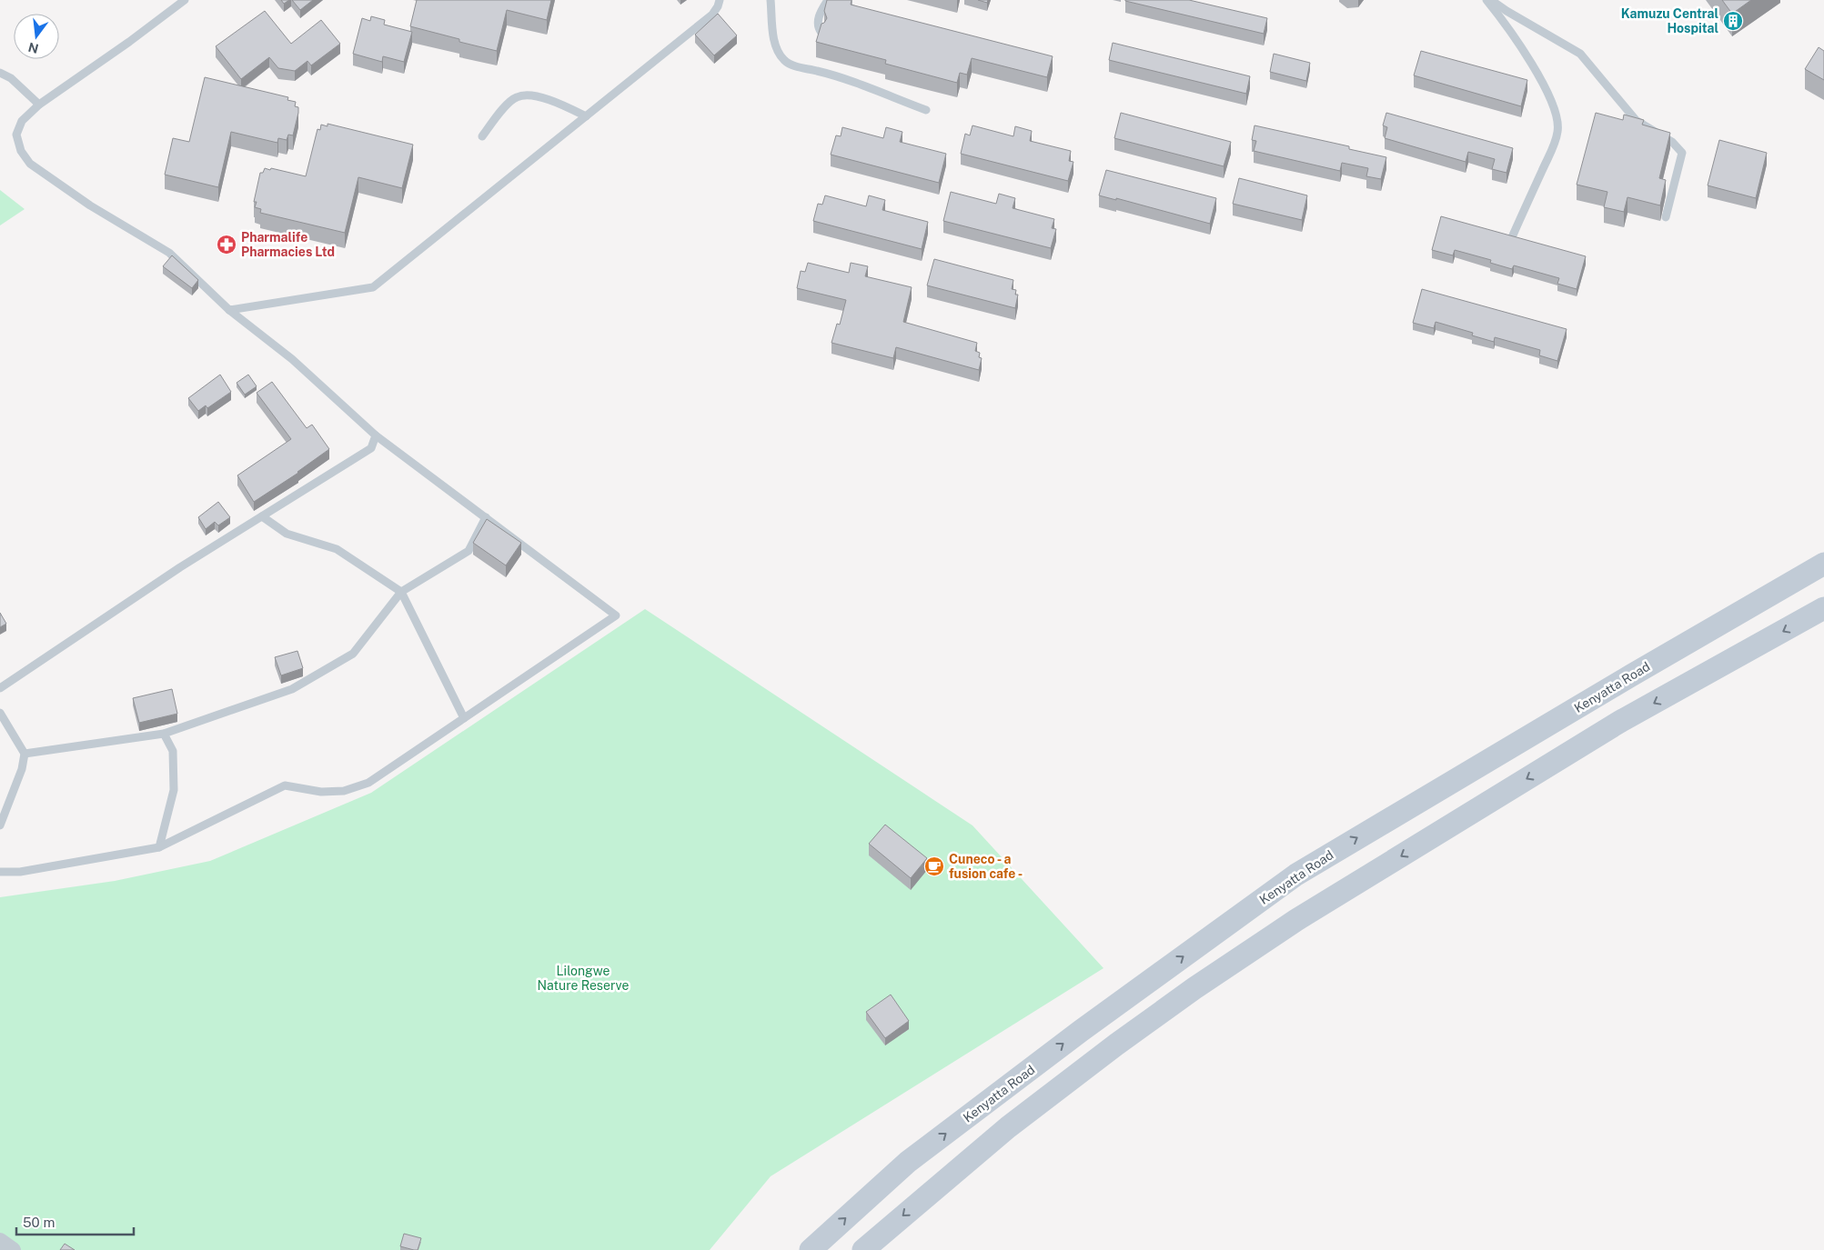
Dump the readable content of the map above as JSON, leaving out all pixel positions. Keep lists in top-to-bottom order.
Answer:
{
  "streets": {
    "main road": ["Kenyatta Road"]
  },
  "parks": ["Lilongwe Nature Reserve"],
  "places": {
    "building": ["Kamuzu Central Hospital"],
    "pharmacy": ["Pharmalife Pharmacies Ltd"],
    "cafe": ["Cuneco - a fusion cafe -"]
  },
  "scale_bar": "50 m",
  "north": "bottom"
}
